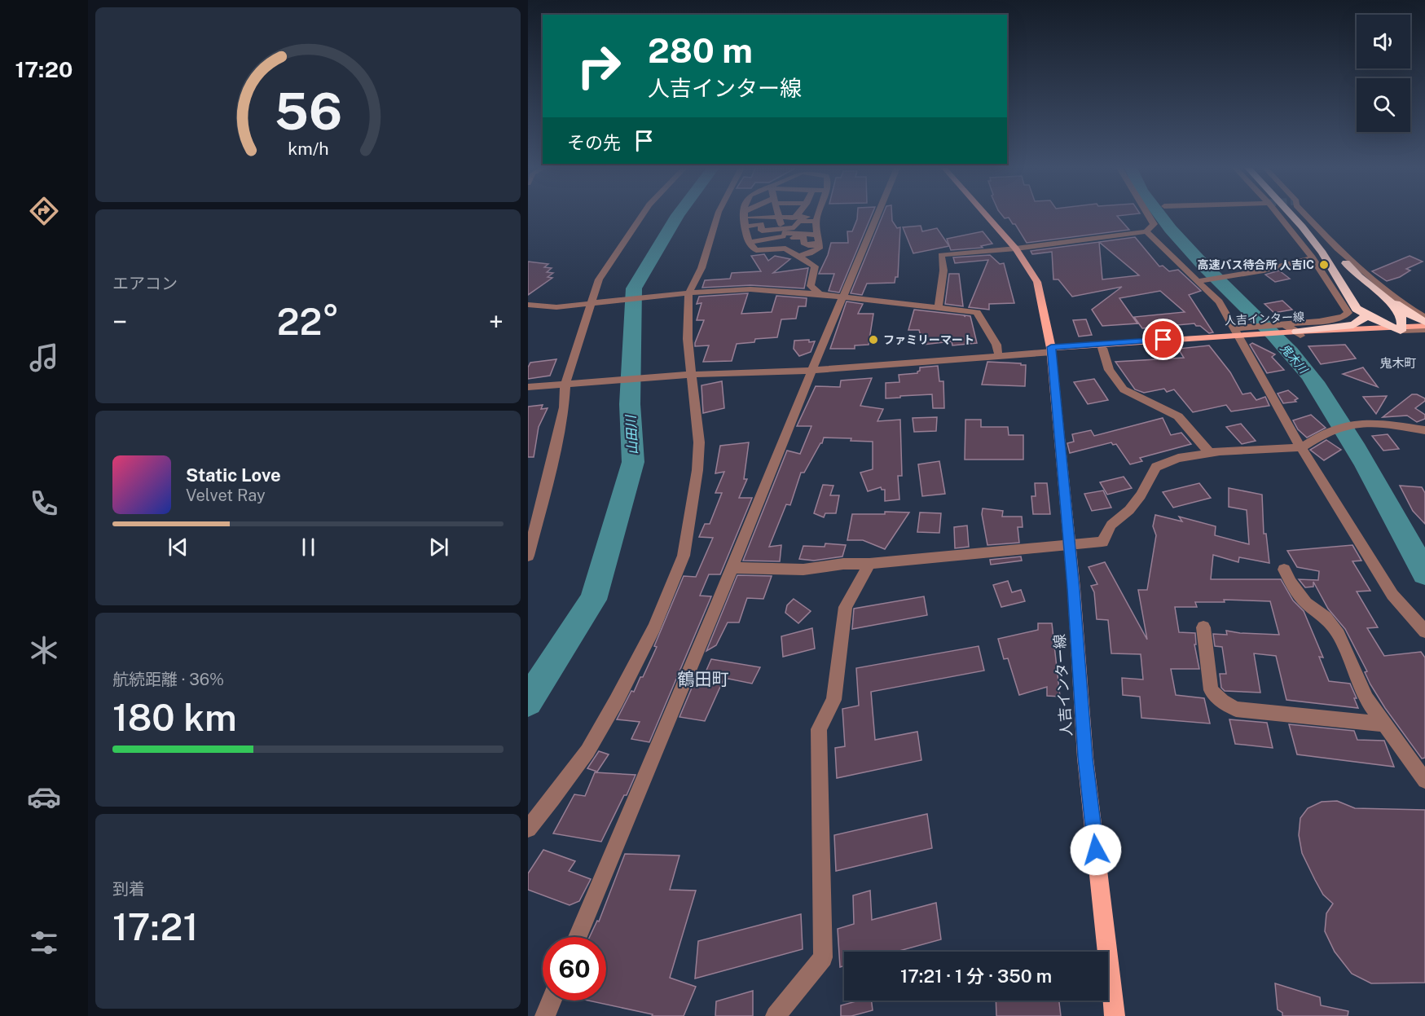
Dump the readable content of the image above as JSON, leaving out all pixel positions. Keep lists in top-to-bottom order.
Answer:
{
  "streets": {
    "main road": ["人吉インター線"]
  },
  "districts": ["鬼木町", "鶴田町"],
  "water": ["鬼木川", "山田川"],
  "places": ["高速バス待合所 人吉IC", "ファミリーマート"],
  "page": {
    "tabs": "17:20",
    "turn": ["280 m", "人吉インター線"],
    "then": "その先",
    "tile": [
      "エアコン",
      ["航続距離 · 36%", "180 km"],
      ["到着", "17:21"]
    ],
    "heat": ["−", "22°", "+"],
    "song": ["Static Love", "Velvet Ray"],
    "limit": "60",
    "trip": "17:21 · 1 分 · 350 m",
    "gauge": ["56", "km/h"]
  }
}
